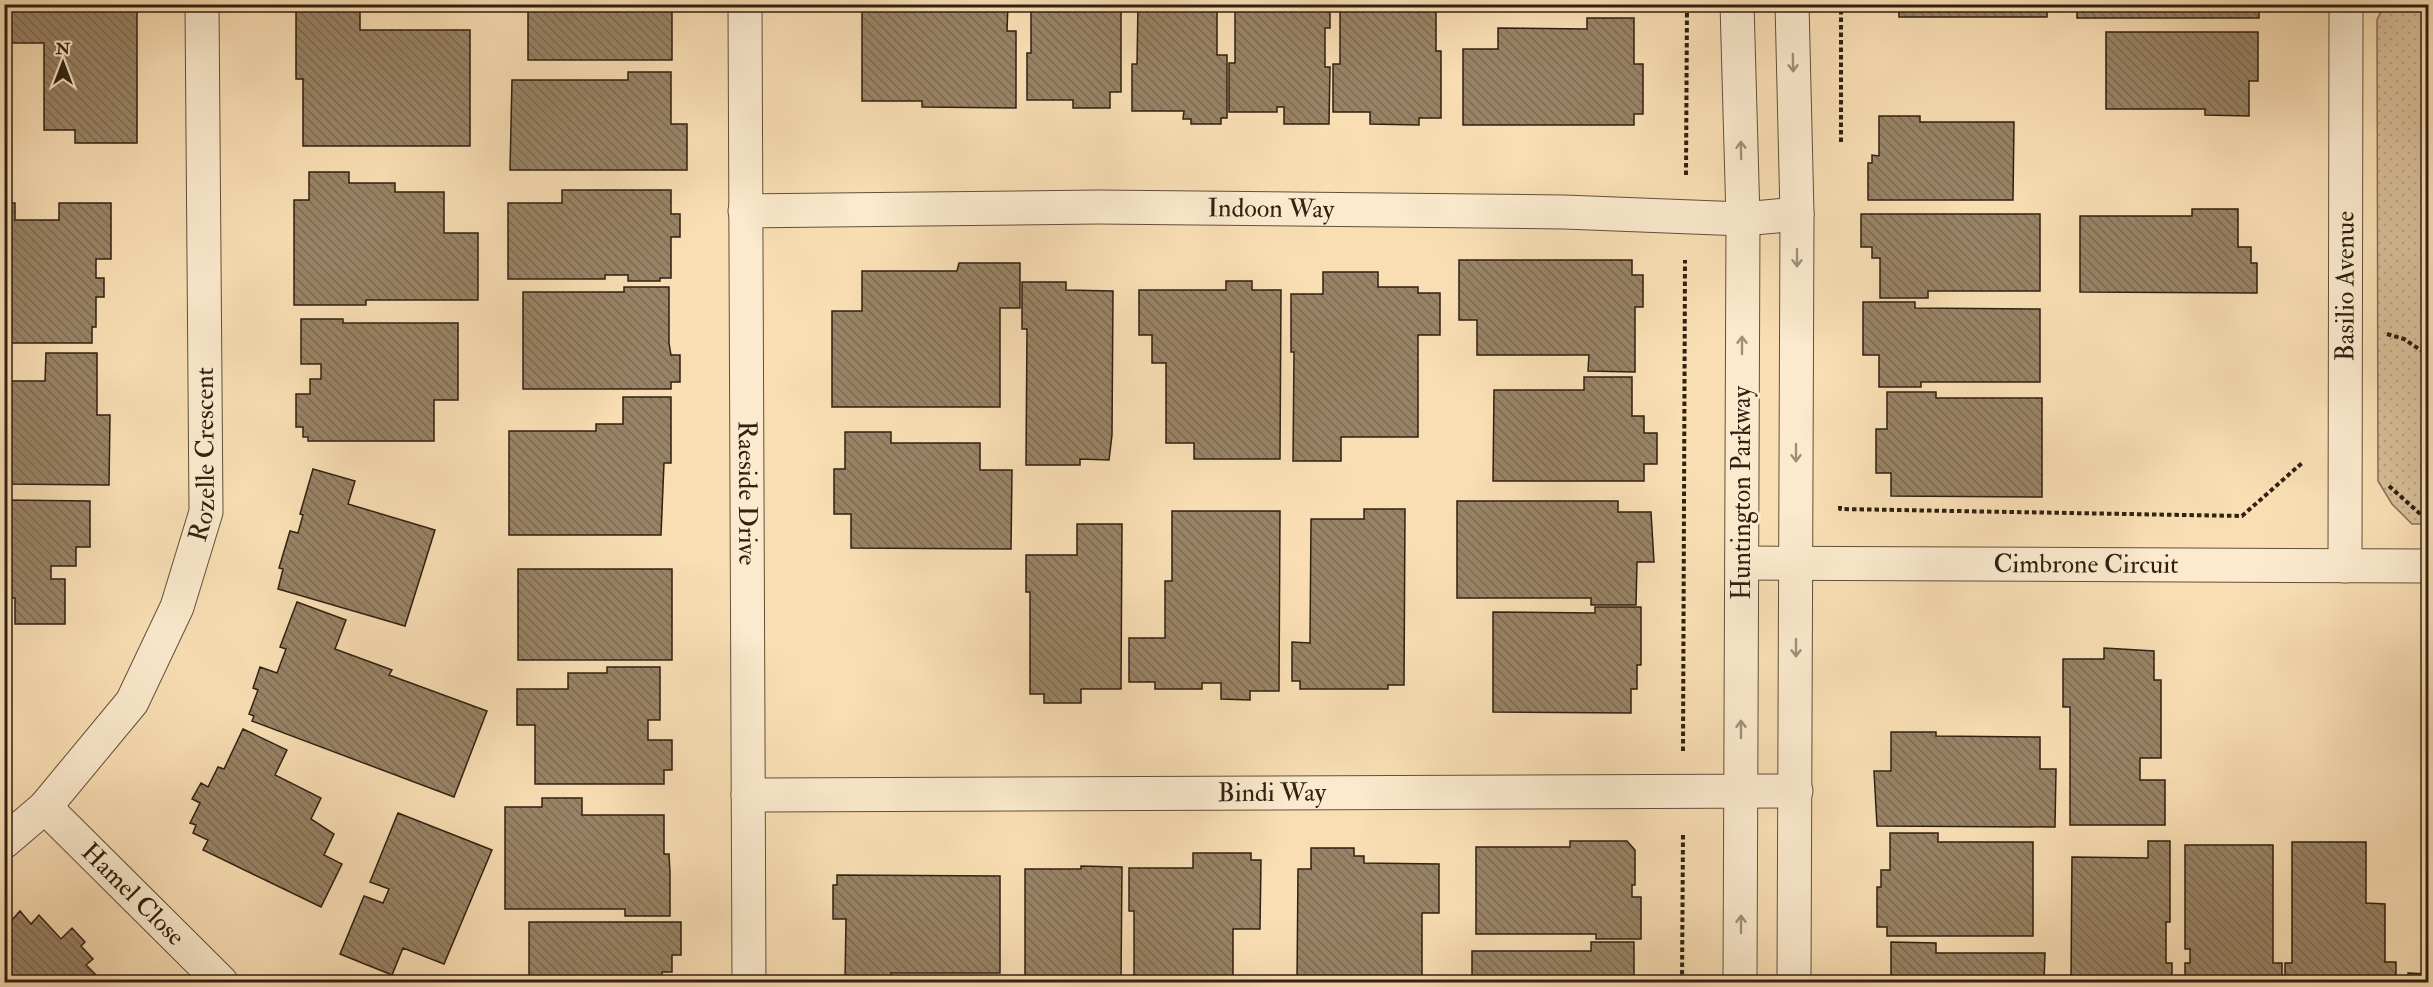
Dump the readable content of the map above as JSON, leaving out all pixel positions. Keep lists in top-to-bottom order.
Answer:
{
  "streets": {
    "street": [
      "Indoon Way",
      "Basilio Avenue",
      "Rozelle Crescent",
      "Huntington Parkway",
      "Raeside Drive",
      "Cimbrone Circuit",
      "Bindi Way",
      "Hamel Close"
    ]
  },
  "crossings": [
    ["Indoon Way", "Huntington Parkway"],
    ["Indoon Way", "Raeside Drive"],
    ["Basilio Avenue", "Cimbrone Circuit"],
    ["Rozelle Crescent", "Hamel Close"],
    ["Huntington Parkway", "Cimbrone Circuit"],
    ["Huntington Parkway", "Bindi Way"],
    ["Raeside Drive", "Bindi Way"]
  ],
  "north": "top"
}
